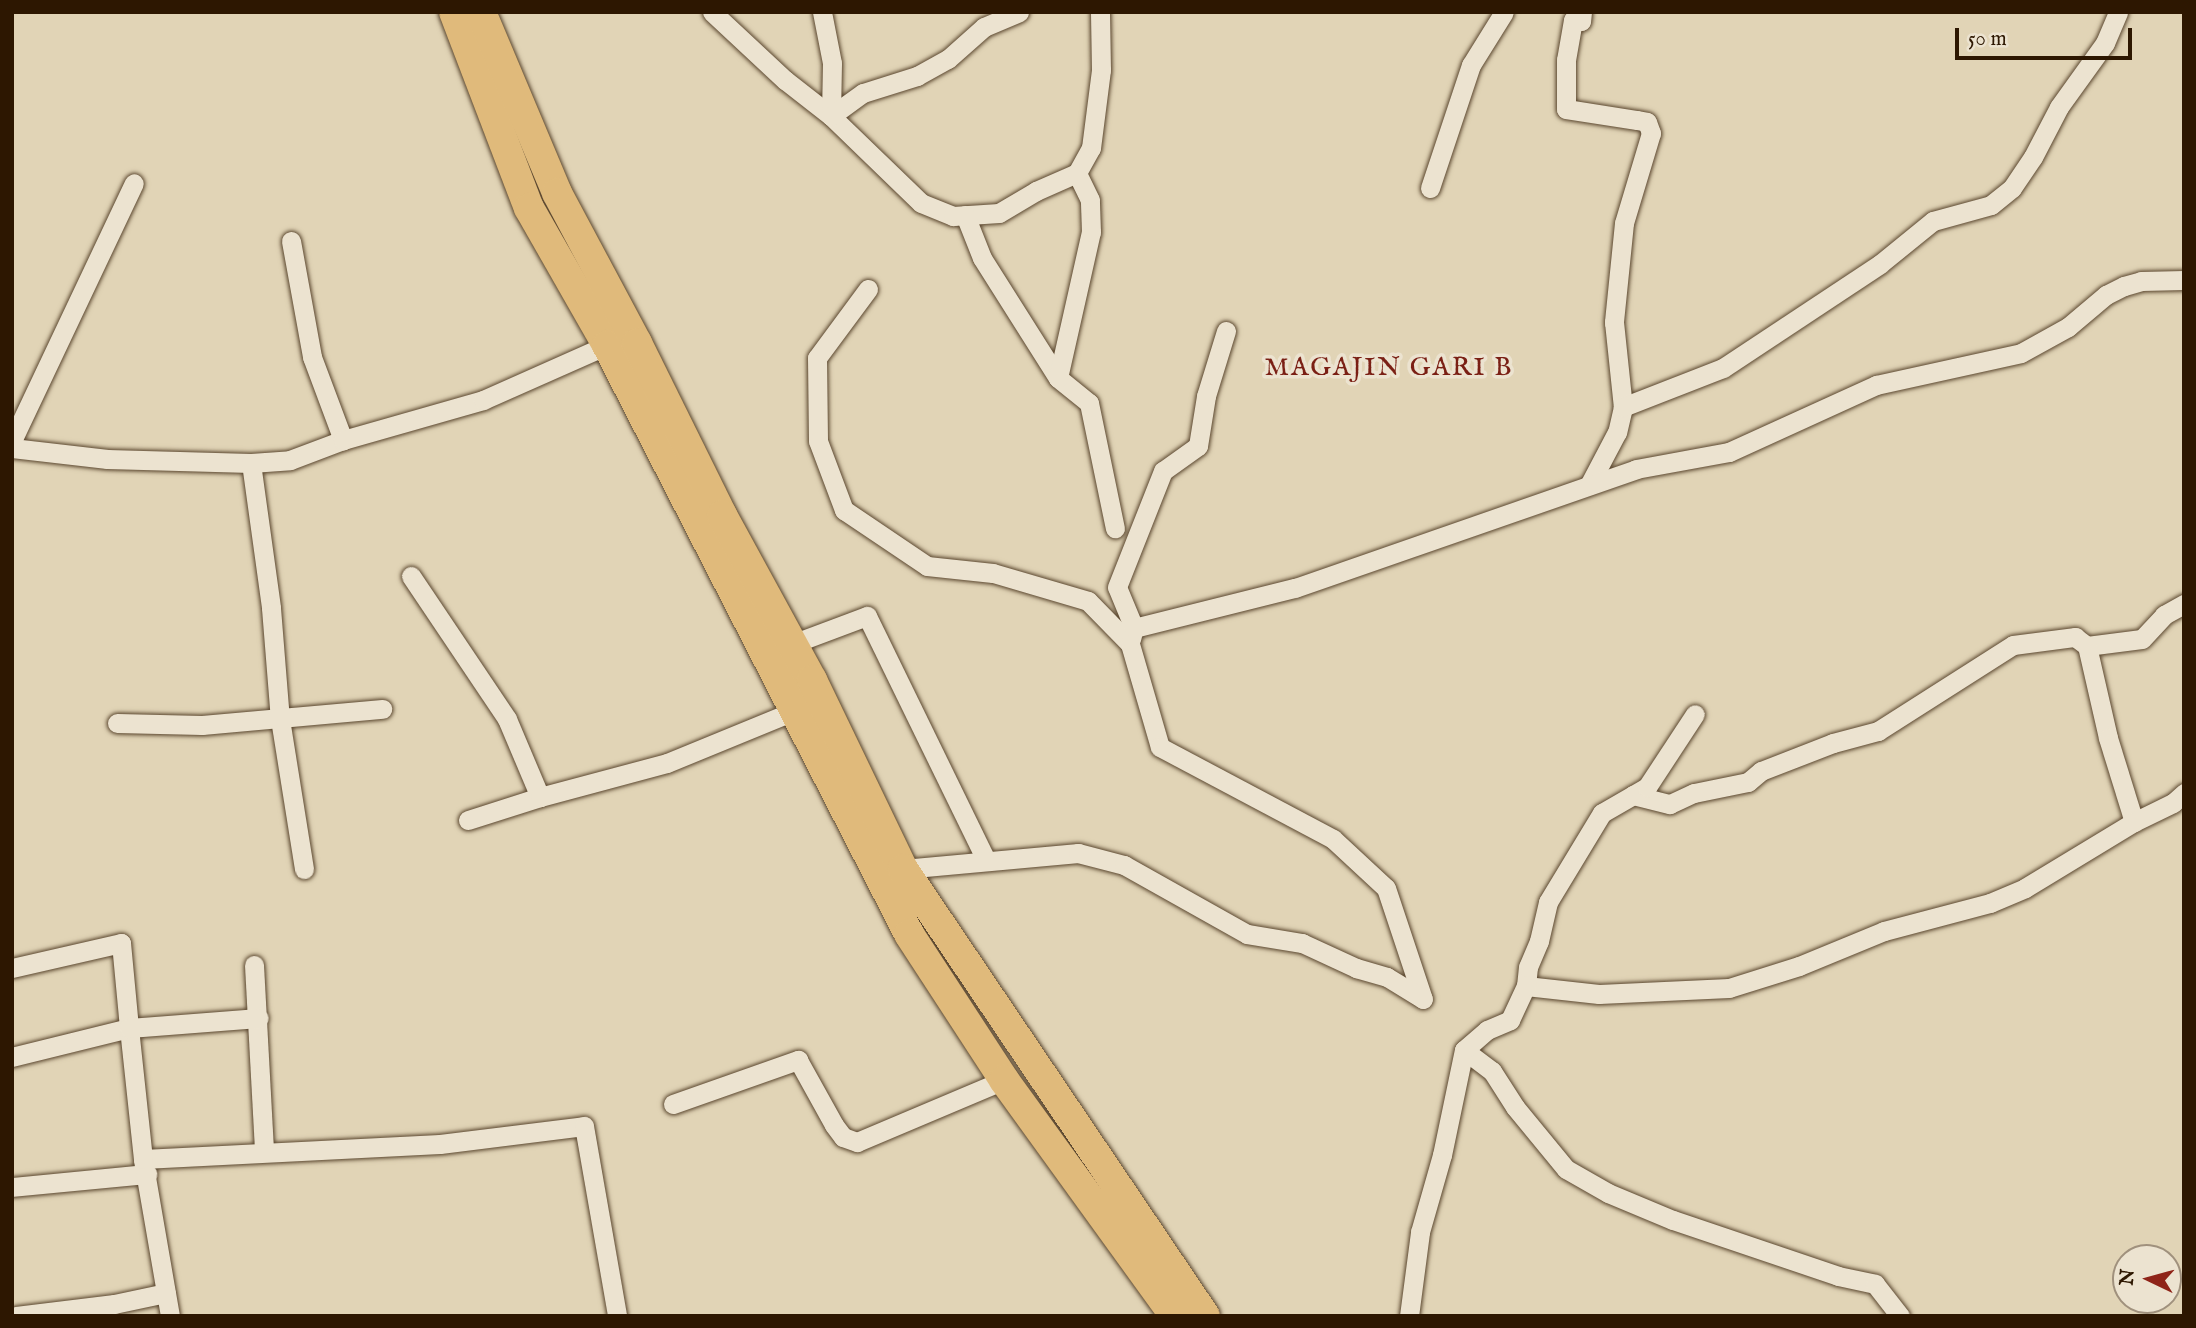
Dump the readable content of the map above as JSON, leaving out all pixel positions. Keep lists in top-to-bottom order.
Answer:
{
  "districts": ["MAGAJIN GARI B"],
  "scale_bar": "50 m",
  "north": "left"
}
